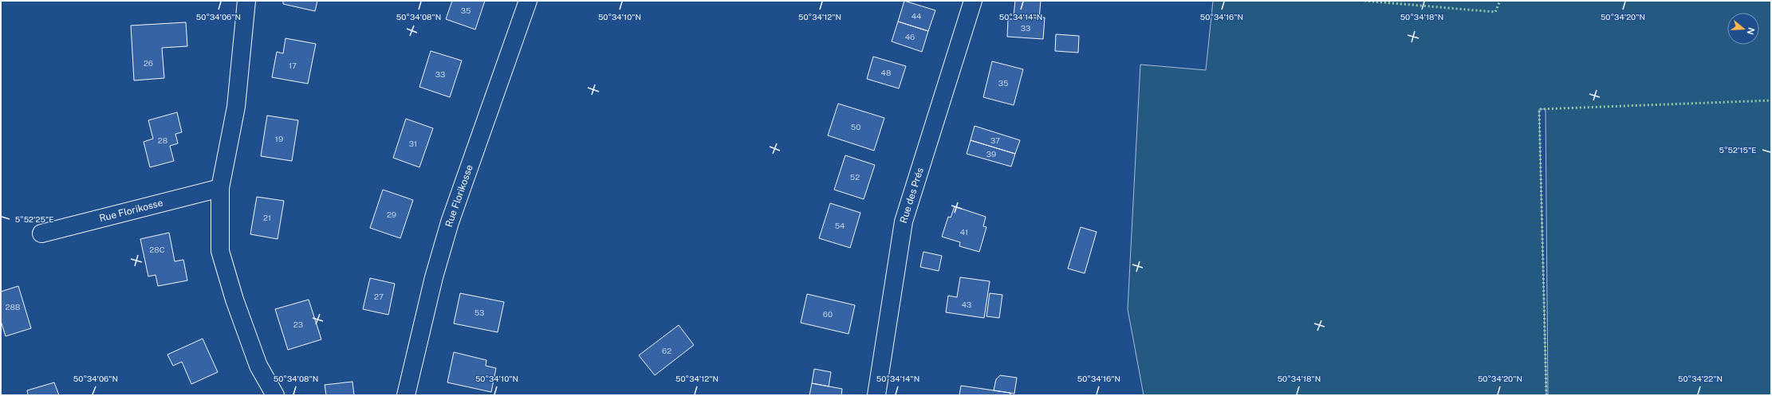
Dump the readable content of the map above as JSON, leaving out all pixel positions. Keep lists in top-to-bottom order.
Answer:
{
  "streets": {
    "street": ["Rue des Prés", "Rue Florikosse"]
  },
  "house_numbers": [
    "35",
    "44",
    "33",
    "46",
    "26",
    "17",
    "48",
    "33",
    "35",
    "50",
    "19",
    "28",
    "37",
    "31",
    "39",
    "52",
    "29",
    "21",
    "54",
    "41",
    "28C",
    "27",
    "43",
    "28B",
    "53",
    "60",
    "23",
    "62"
  ],
  "north": "right",
  "coordinates": [
    "50°34'06\"N",
    "50°34'08\"N",
    "50°34'10\"N",
    "50°34'12\"N",
    "50°34'14\"N",
    "50°34'16\"N",
    "50°34'18\"N",
    "50°34'20\"N",
    "5°52'15\"E",
    "5°52'25\"E",
    "50°34'22\"N"
  ]
}
